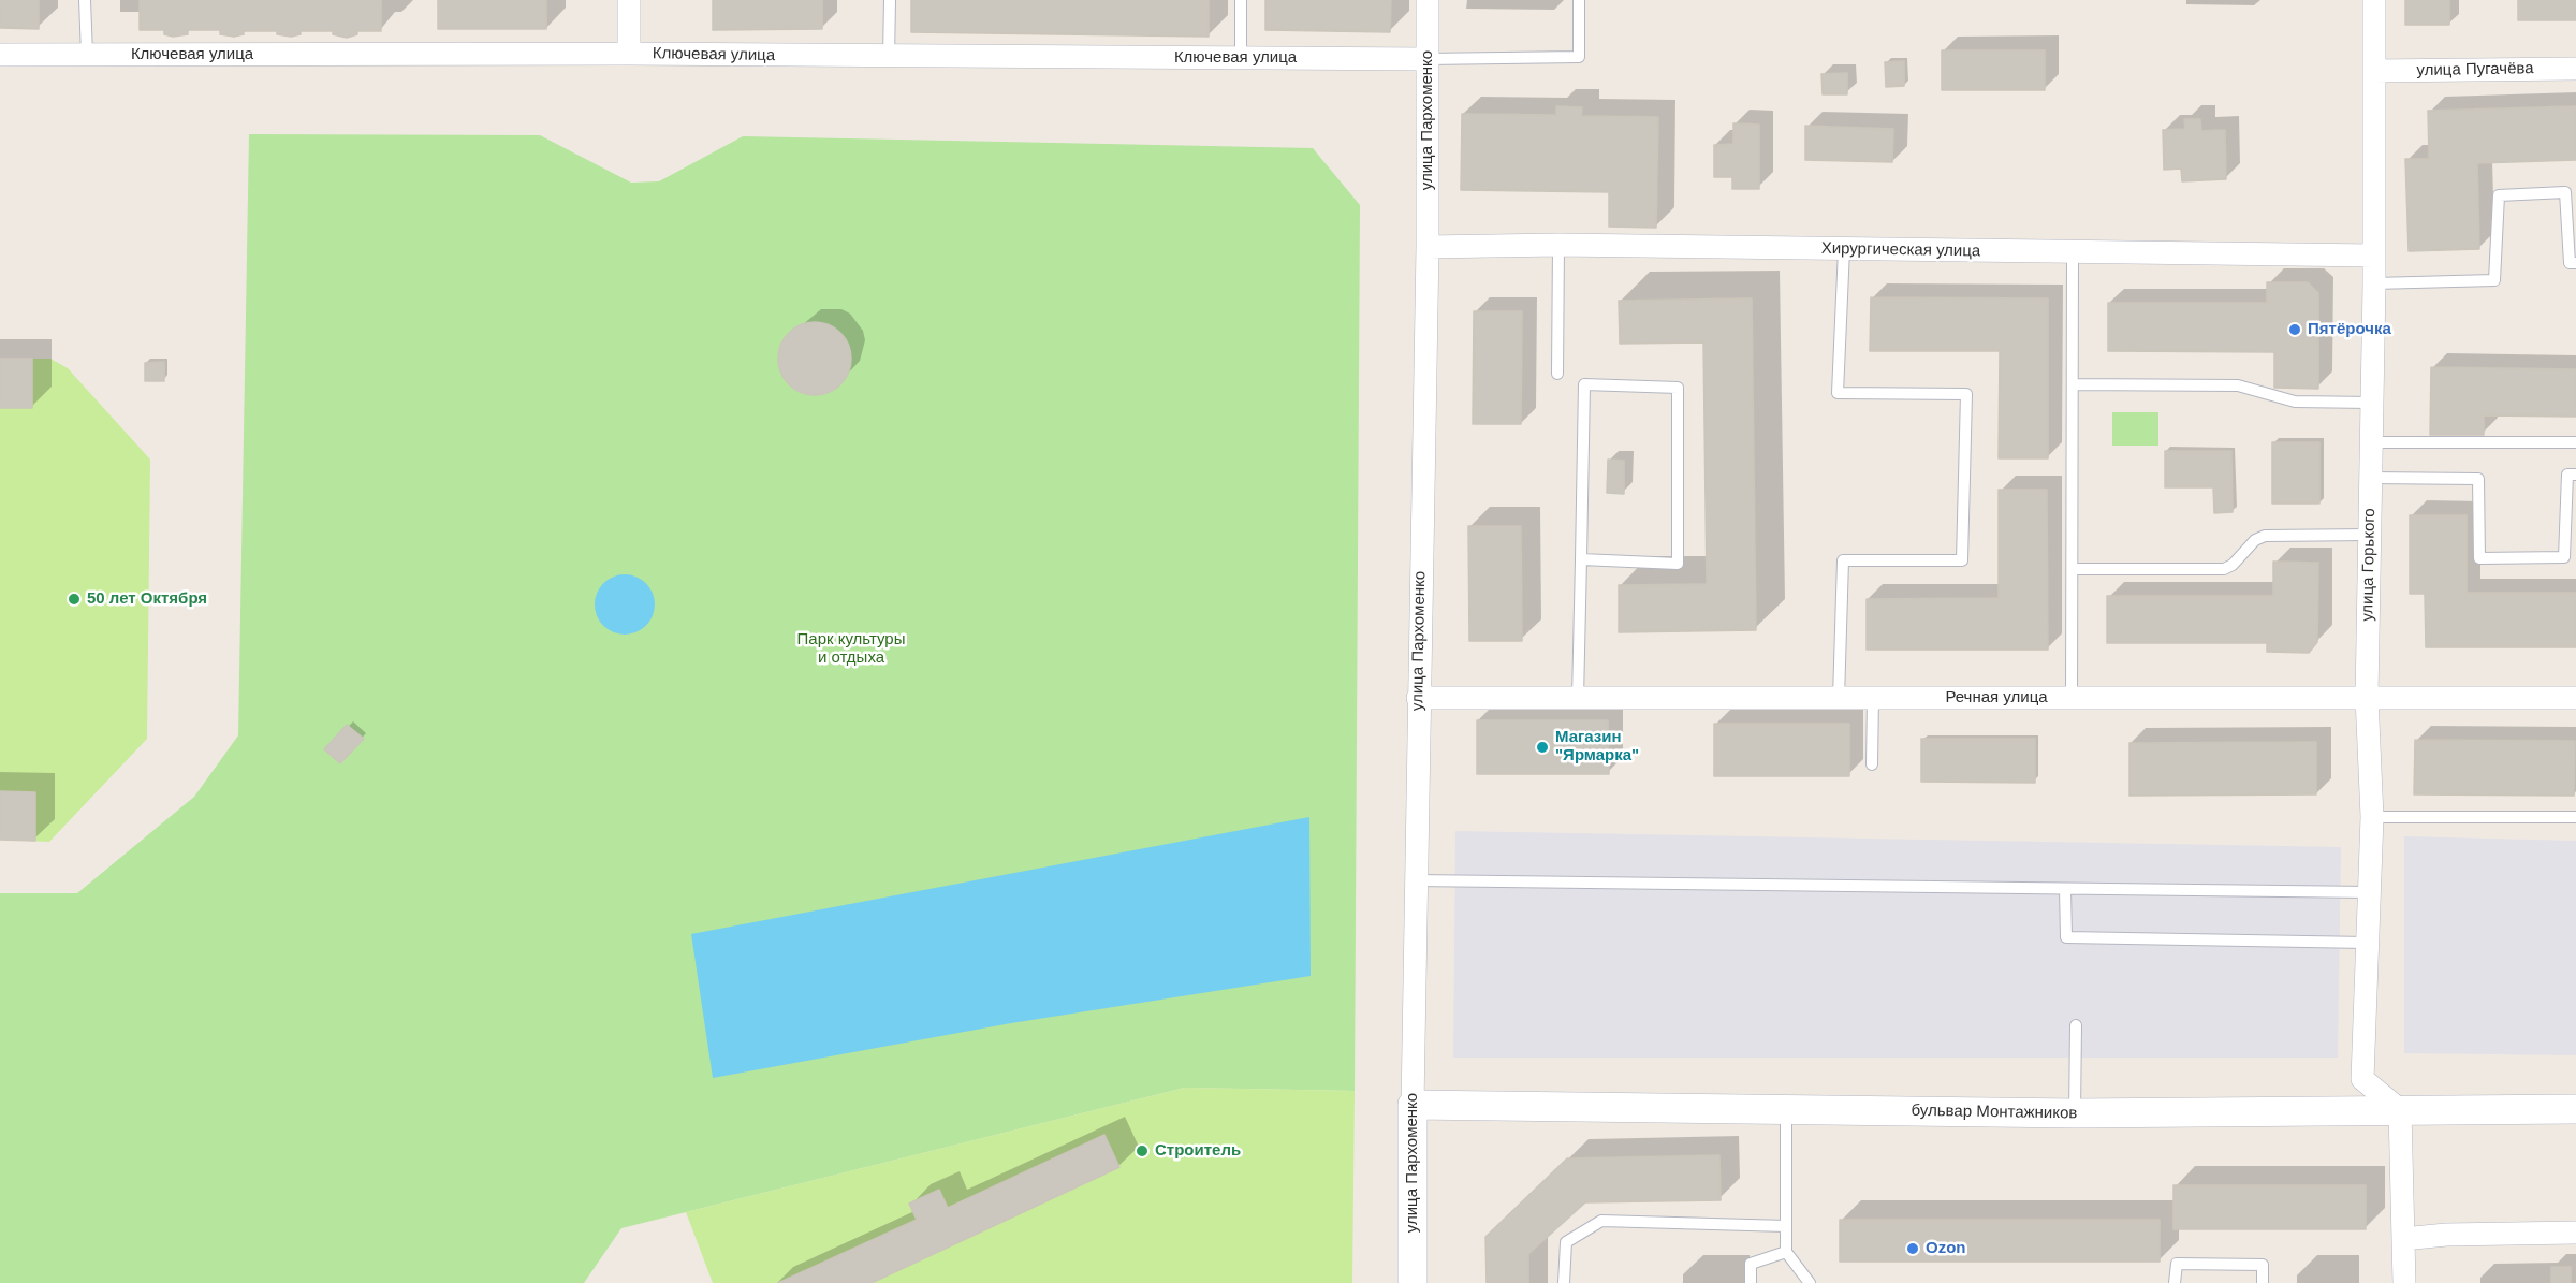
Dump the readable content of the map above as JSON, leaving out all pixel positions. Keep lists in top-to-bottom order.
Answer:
{
  "streets": {
    "street": [
      "Ключевая улица",
      "улица Пугачёва",
      "улица Пархоменко",
      "Хирургическая улица",
      "улица Горького",
      "Речная улица",
      "бульвар Монтажников"
    ]
  },
  "crossings": [
    ["Ключевая улица", "улица Пархоменко"],
    ["улица Пугачёва", "улица Горького"],
    ["улица Пархоменко", "Хирургическая улица"],
    ["улица Пархоменко", "Речная улица"],
    ["улица Пархоменко", "бульвар Монтажников"],
    ["Хирургическая улица", "улица Горького"],
    ["улица Горького", "Речная улица"],
    ["улица Горького", "бульвар Монтажников"]
  ],
  "parks": ["Парк культуры и отдыха"],
  "places": [
    "Пятёрочка",
    "50 лет Октября",
    "Магазин \"Ярмарка\"",
    "Строитель",
    "Ozon"
  ]
}
